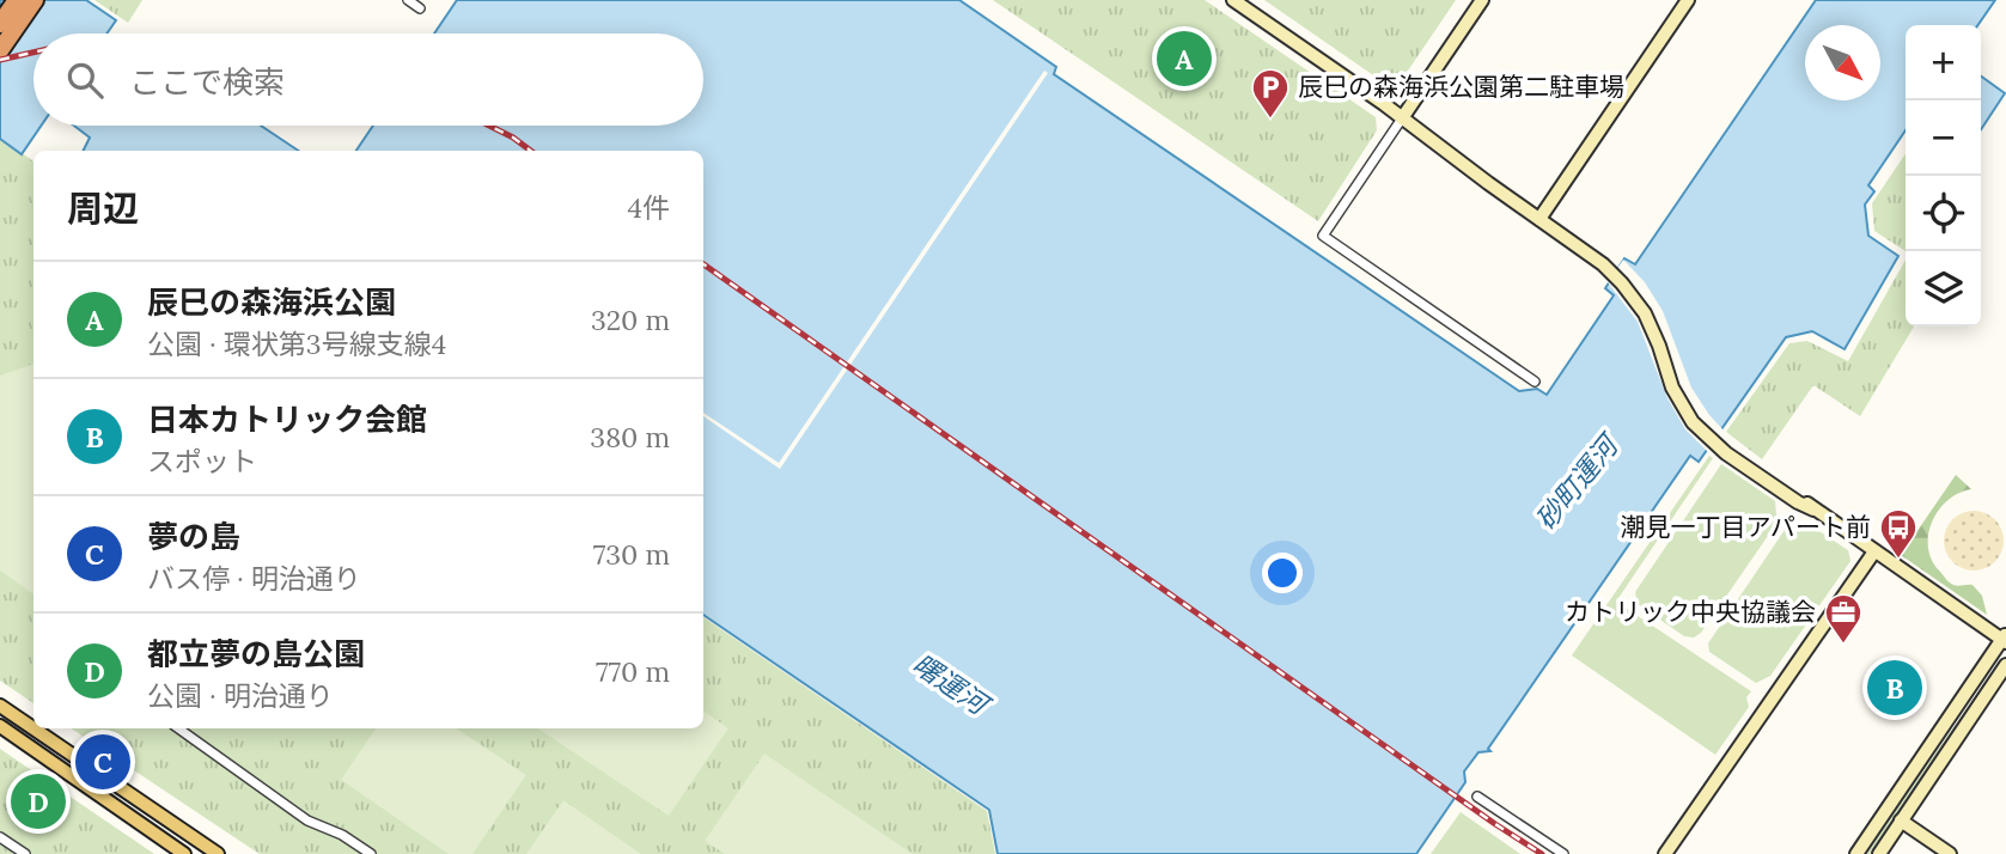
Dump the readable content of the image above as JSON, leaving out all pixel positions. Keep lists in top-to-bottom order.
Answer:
{
  "water": ["砂町運河", "曙運河"],
  "places": {
    "parking": ["辰巳の森海浜公園第二駐車場"],
    "bus stop": ["潮見一丁目アパート前"],
    "office": ["カトリック中央協議会"]
  },
  "north": "bottom right",
  "page": {
    "map_buttons": ["+", "−"],
    "pins": [
      "A",
      "B",
      "C",
      "D"
    ],
    "search": "ここで検索",
    "heading": ["周辺", "4件"],
    "list": [
      {
        "mark": "A",
        "name": "辰巳の森海浜公園",
        "note": "公園 · 環状第3号線支線4",
        "value": "320 m"
      },
      {
        "mark": "B",
        "name": "日本カトリック会館",
        "note": "スポット",
        "value": "380 m"
      },
      {
        "mark": "C",
        "name": "夢の島",
        "note": "バス停 · 明治通り",
        "value": "730 m"
      },
      {
        "mark": "D",
        "name": "都立夢の島公園",
        "note": "公園 · 明治通り",
        "value": "770 m"
      }
    ]
  }
}
